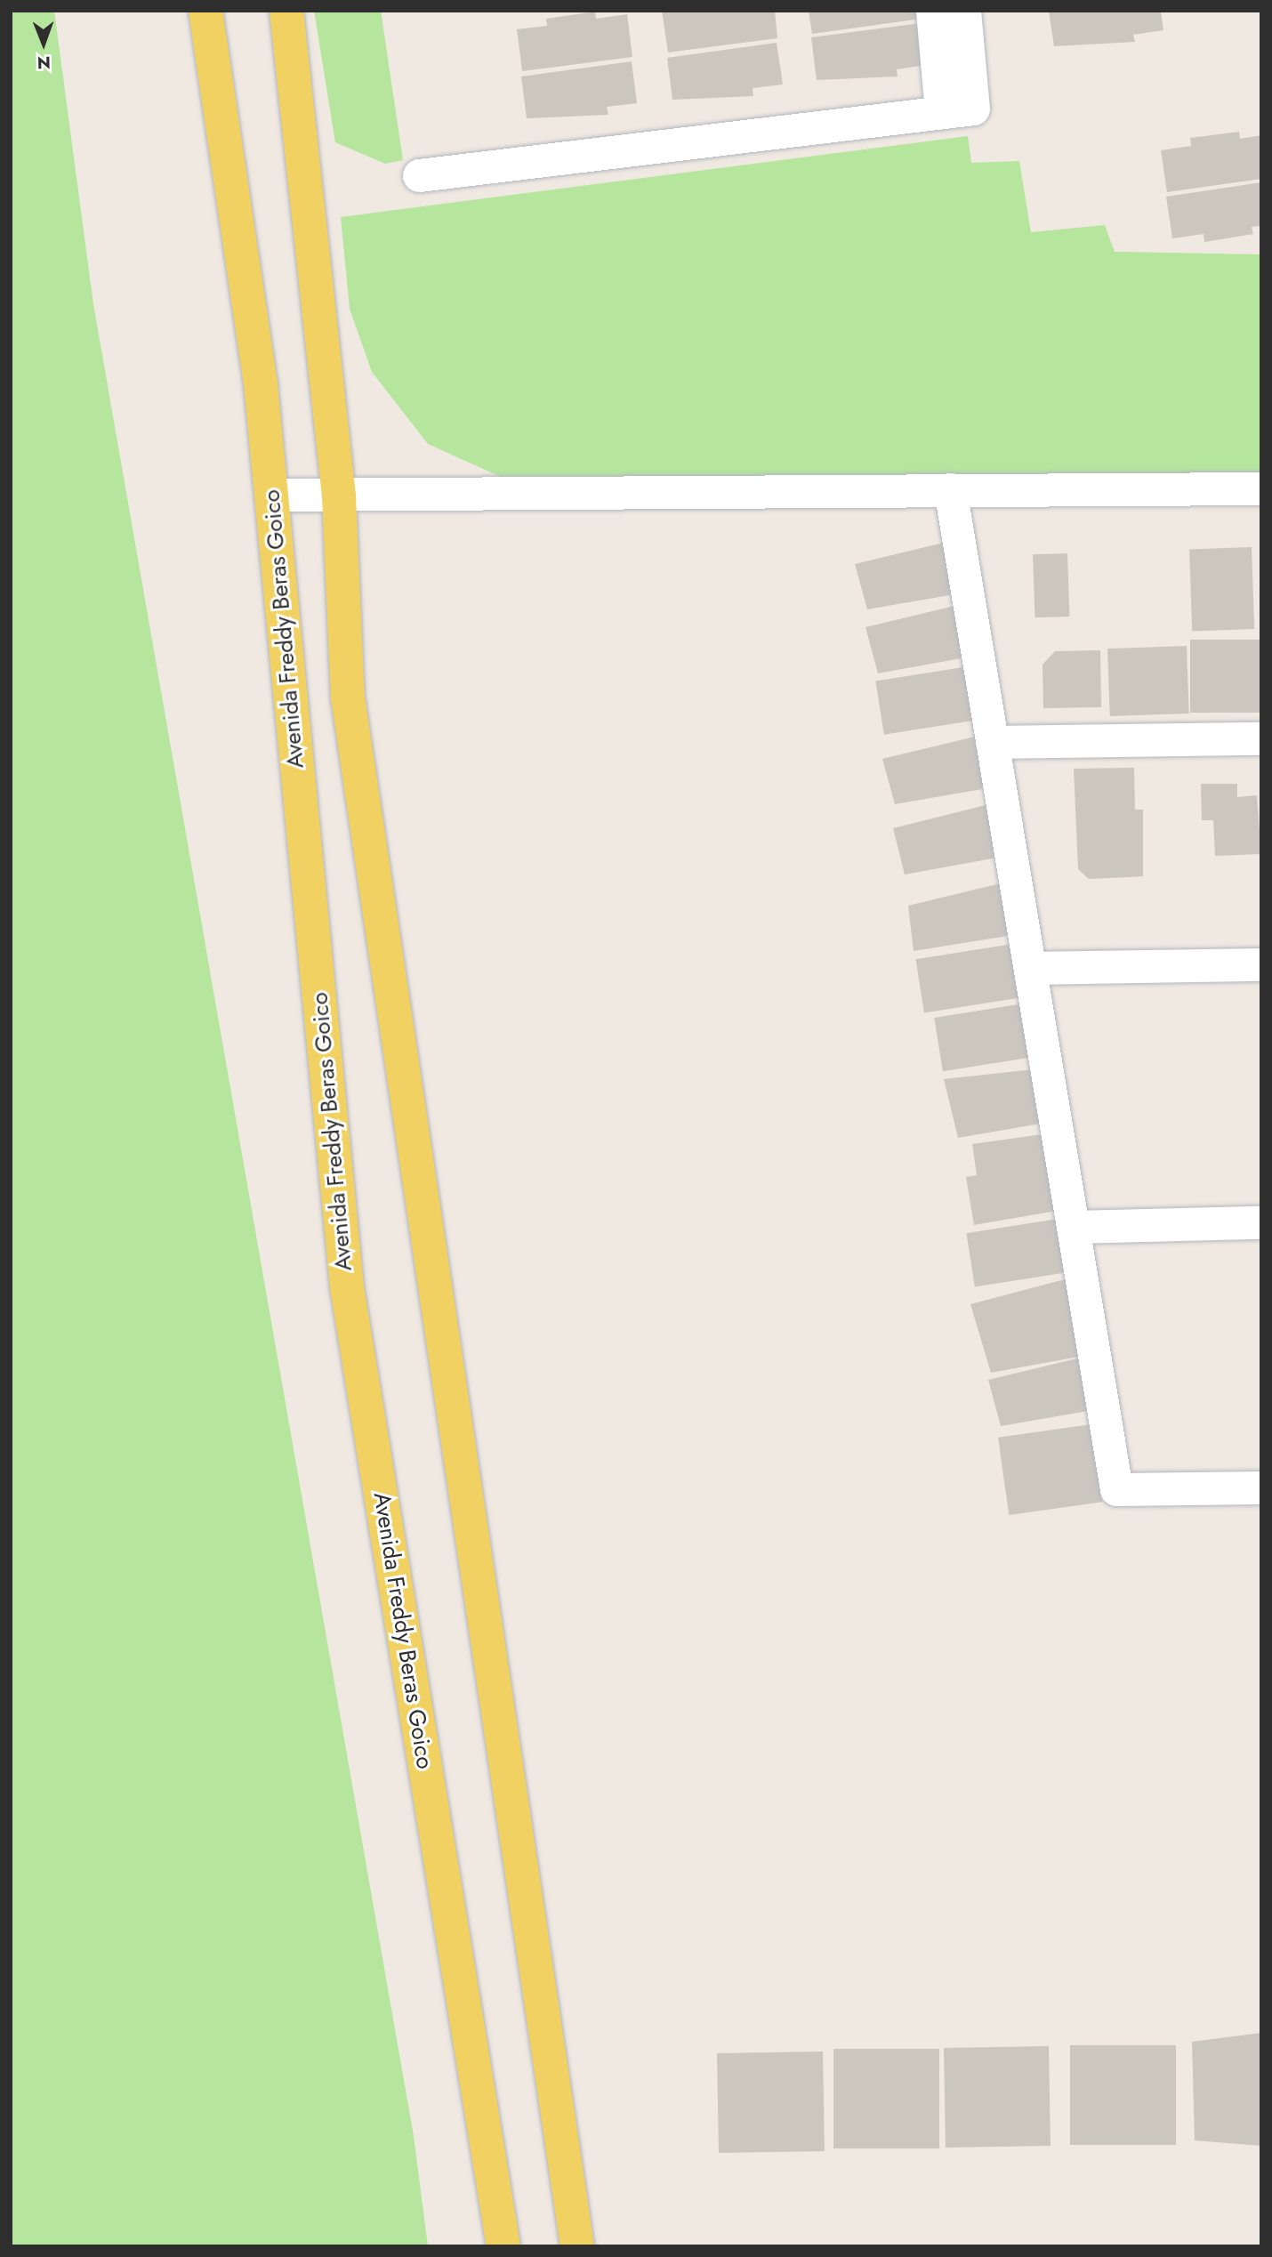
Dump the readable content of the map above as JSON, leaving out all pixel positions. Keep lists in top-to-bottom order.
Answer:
{
  "streets": {
    "main road": ["Avenida Freddy Beras Goico"]
  },
  "north": "bottom"
}
